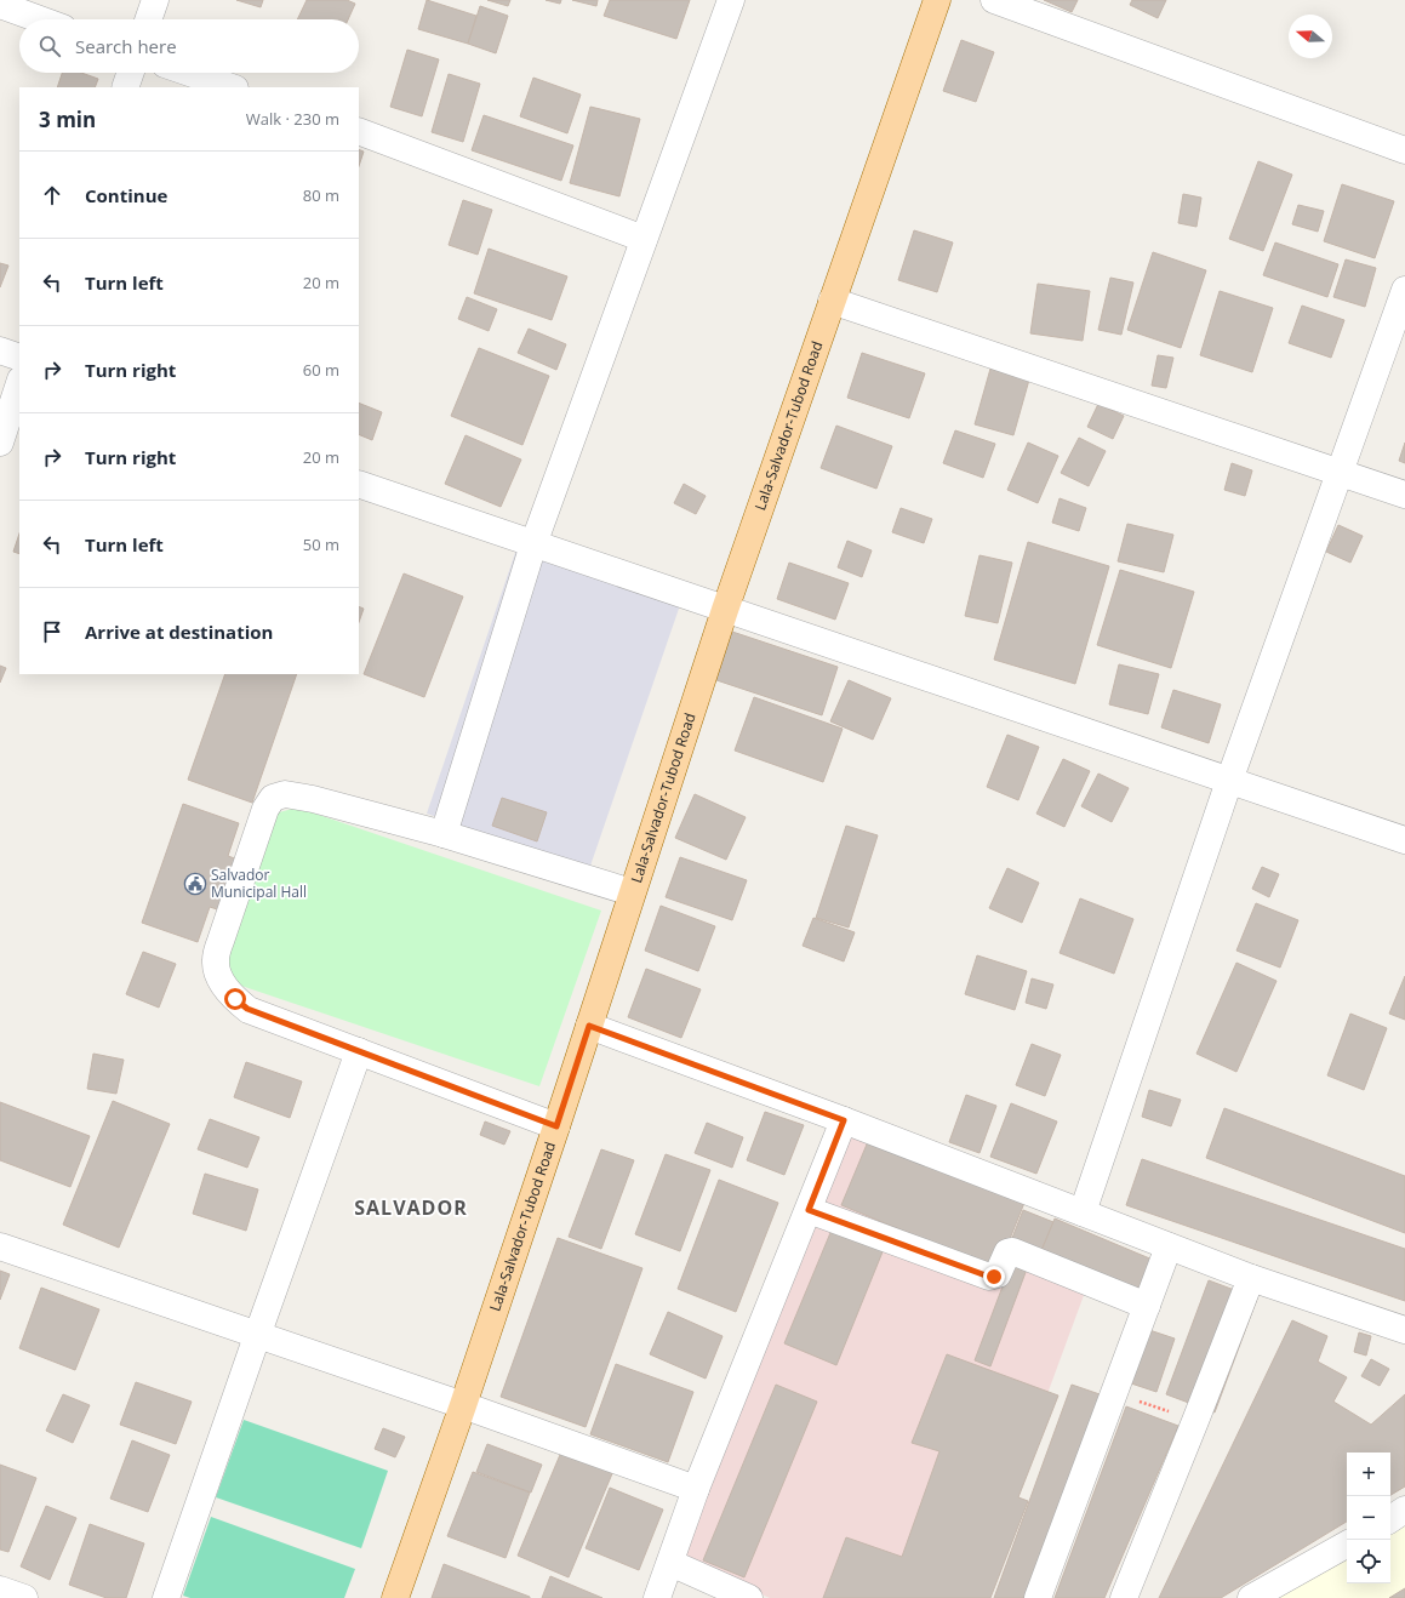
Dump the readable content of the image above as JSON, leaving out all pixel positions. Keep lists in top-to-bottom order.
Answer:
{
  "streets": {
    "main road": ["Lala-Salvador-Tubod Road"]
  },
  "districts": ["SALVADOR"],
  "places": {
    "public building": ["Salvador Municipal Hall"]
  },
  "north": "left",
  "page": {
    "search": "Search here",
    "heading": ["3 min", "Walk · 230 m"],
    "list": [
      ["Continue", "80 m"],
      ["Turn left", "20 m"],
      ["Turn right", "60 m"],
      ["Turn right", "20 m"],
      ["Turn left", "50 m"],
      "Arrive at destination"
    ],
    "map_buttons": ["+", "−"]
  }
}
